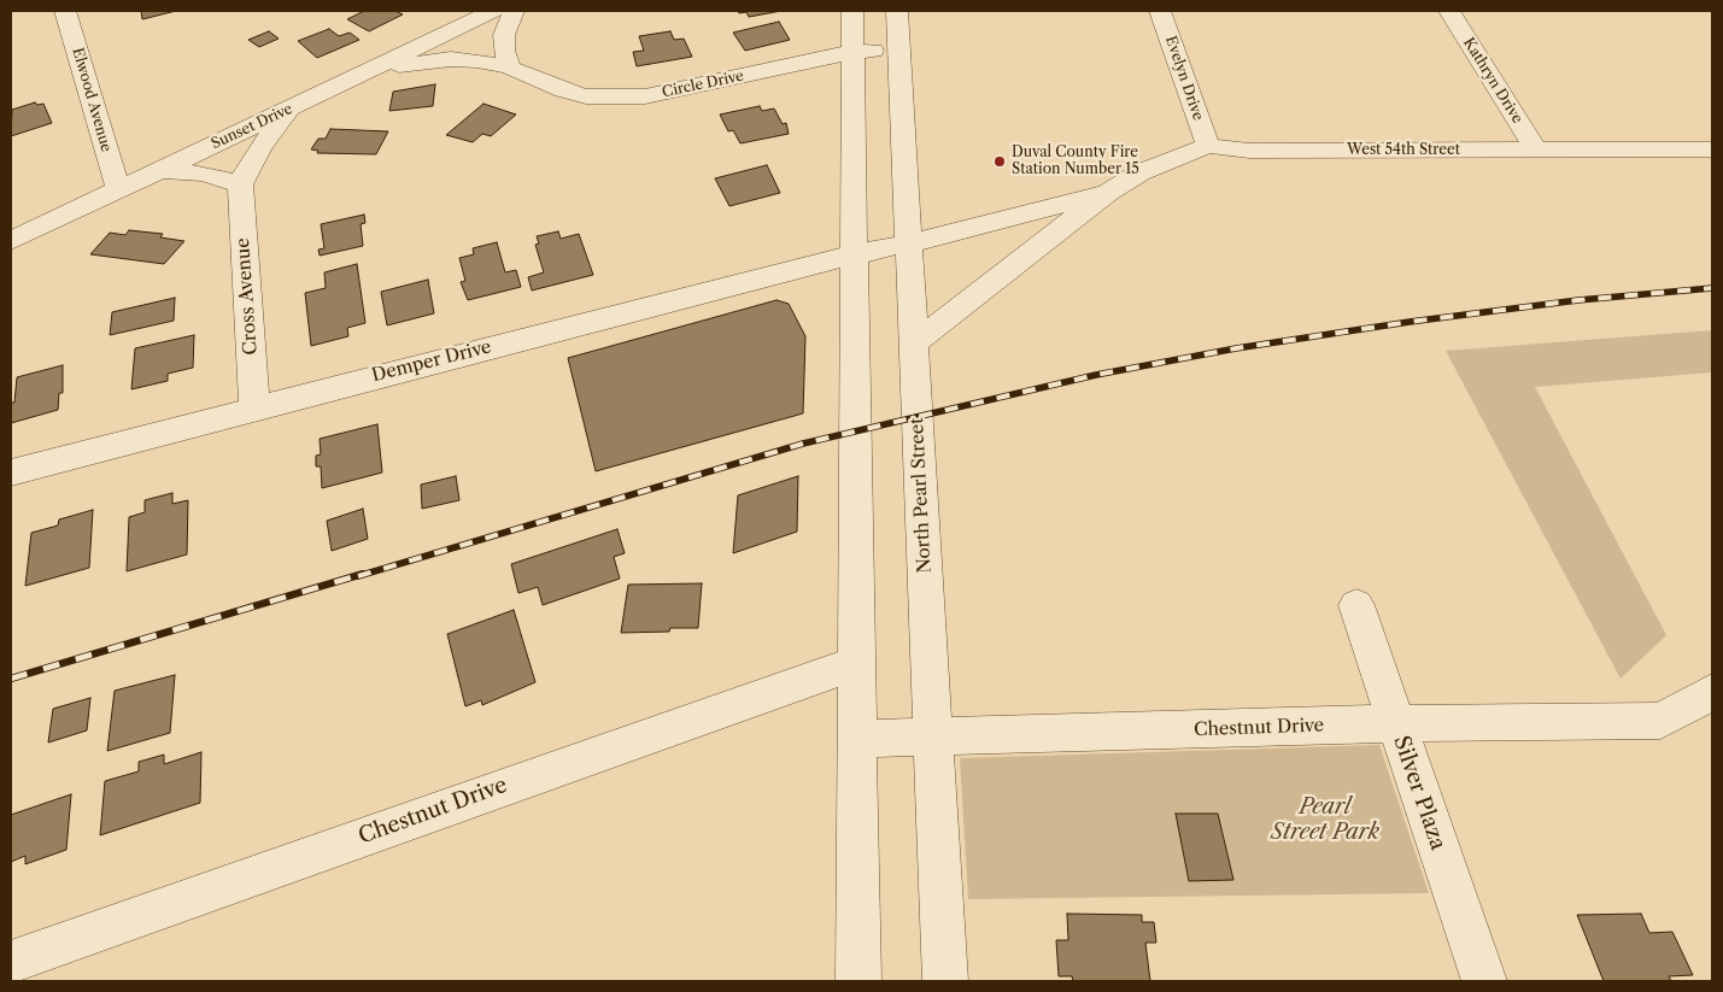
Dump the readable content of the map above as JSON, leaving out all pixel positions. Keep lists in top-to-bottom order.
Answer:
{
  "streets": {
    "street": [
      "Evelyn Drive",
      "Kathryn Drive",
      "Circle Drive",
      "Elwood Avenue",
      "Sunset Drive",
      "West 54th Street",
      "Cross Avenue",
      "Demper Drive",
      "North Pearl Street",
      "Chestnut Drive",
      "Silver Plaza"
    ]
  },
  "crossings": [
    ["Evelyn Drive", "West 54th Street"],
    ["Kathryn Drive", "West 54th Street"],
    ["Circle Drive", "Sunset Drive"],
    ["Circle Drive", "North Pearl Street"],
    ["Elwood Avenue", "Sunset Drive"],
    ["West 54th Street", "Demper Drive"],
    ["West 54th Street", "North Pearl Street"],
    ["Cross Avenue", "Demper Drive"],
    ["North Pearl Street", "Chestnut Drive"],
    ["Chestnut Drive", "Silver Plaza"]
  ],
  "parks": ["Pearl Street Park"],
  "places": ["Duval County Fire Station Number 15"]
}
